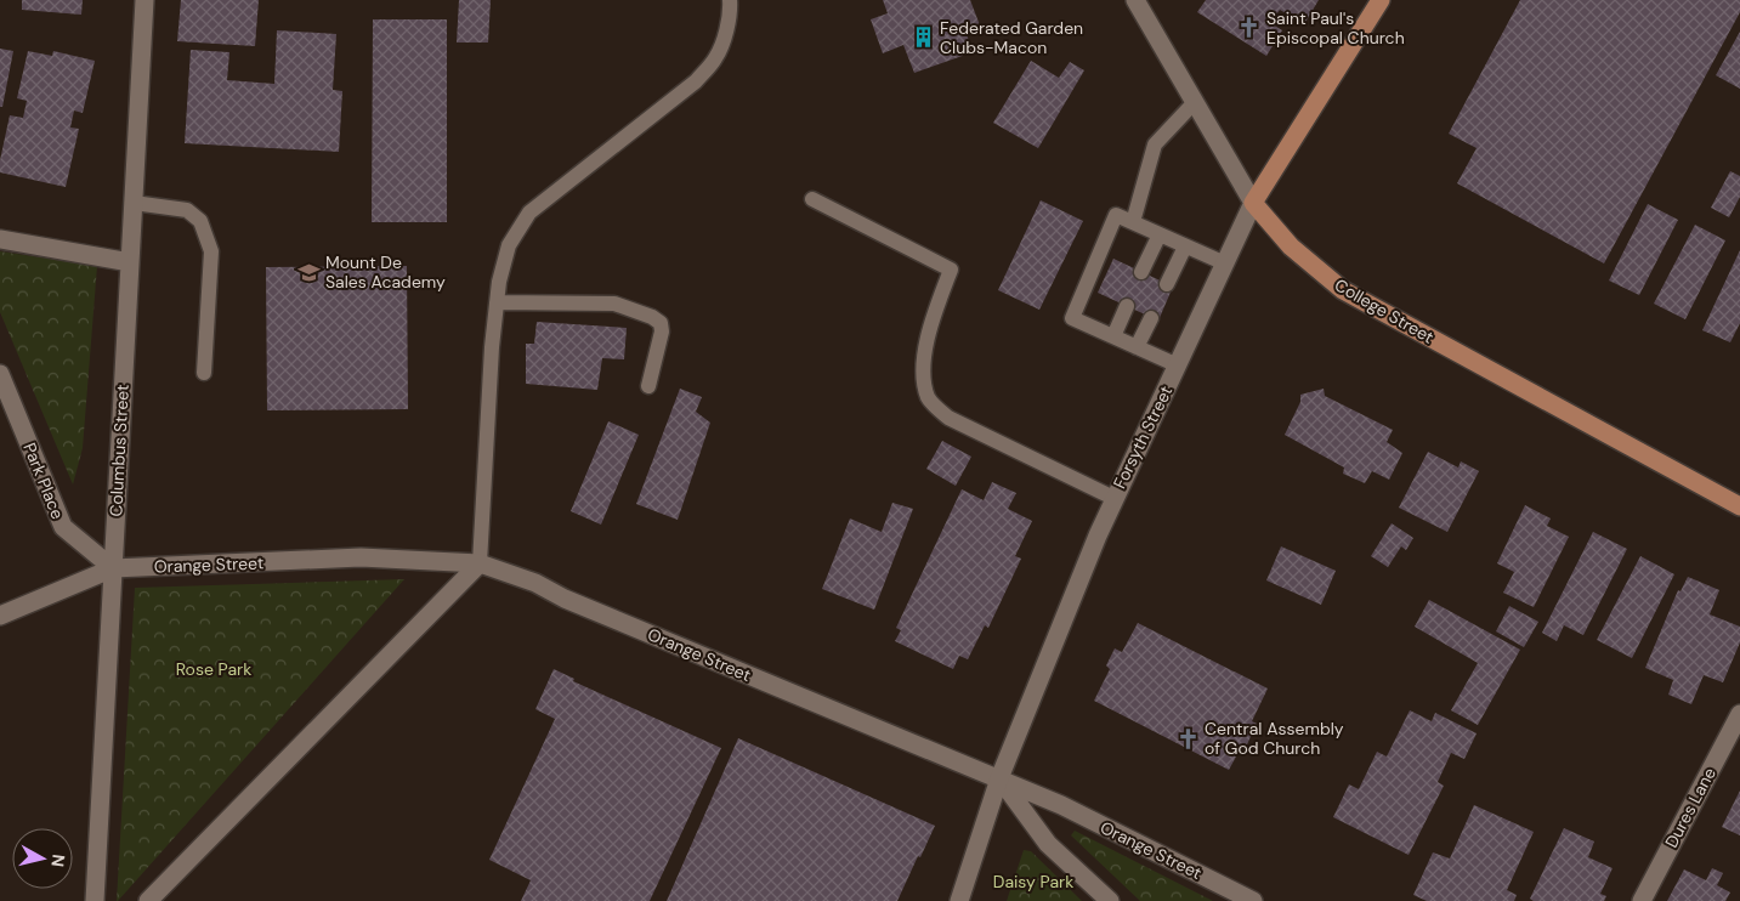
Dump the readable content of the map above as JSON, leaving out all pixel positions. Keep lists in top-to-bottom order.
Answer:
{
  "streets": {
    "main road": ["College Street", "Forsyth Street"],
    "street": [
      "Columbus Street",
      "Park Place",
      "Orange Street",
      "Dures Lane"
    ]
  },
  "crossings": [
    ["College Street", "Forsyth Street"],
    ["Forsyth Street", "Orange Street"],
    ["Columbus Street", "Park Place"],
    ["Columbus Street", "Orange Street"],
    ["Park Place", "Orange Street"]
  ],
  "parks": ["Rose Park", "Daisy Park"],
  "places": {
    "church": ["Saint Paul's Episcopal Church", "Central Assembly of God Church"],
    "building": ["Federated Garden Clubs-Macon"],
    "school or university": ["Mount De Sales Academy"]
  },
  "north": "right"
}
